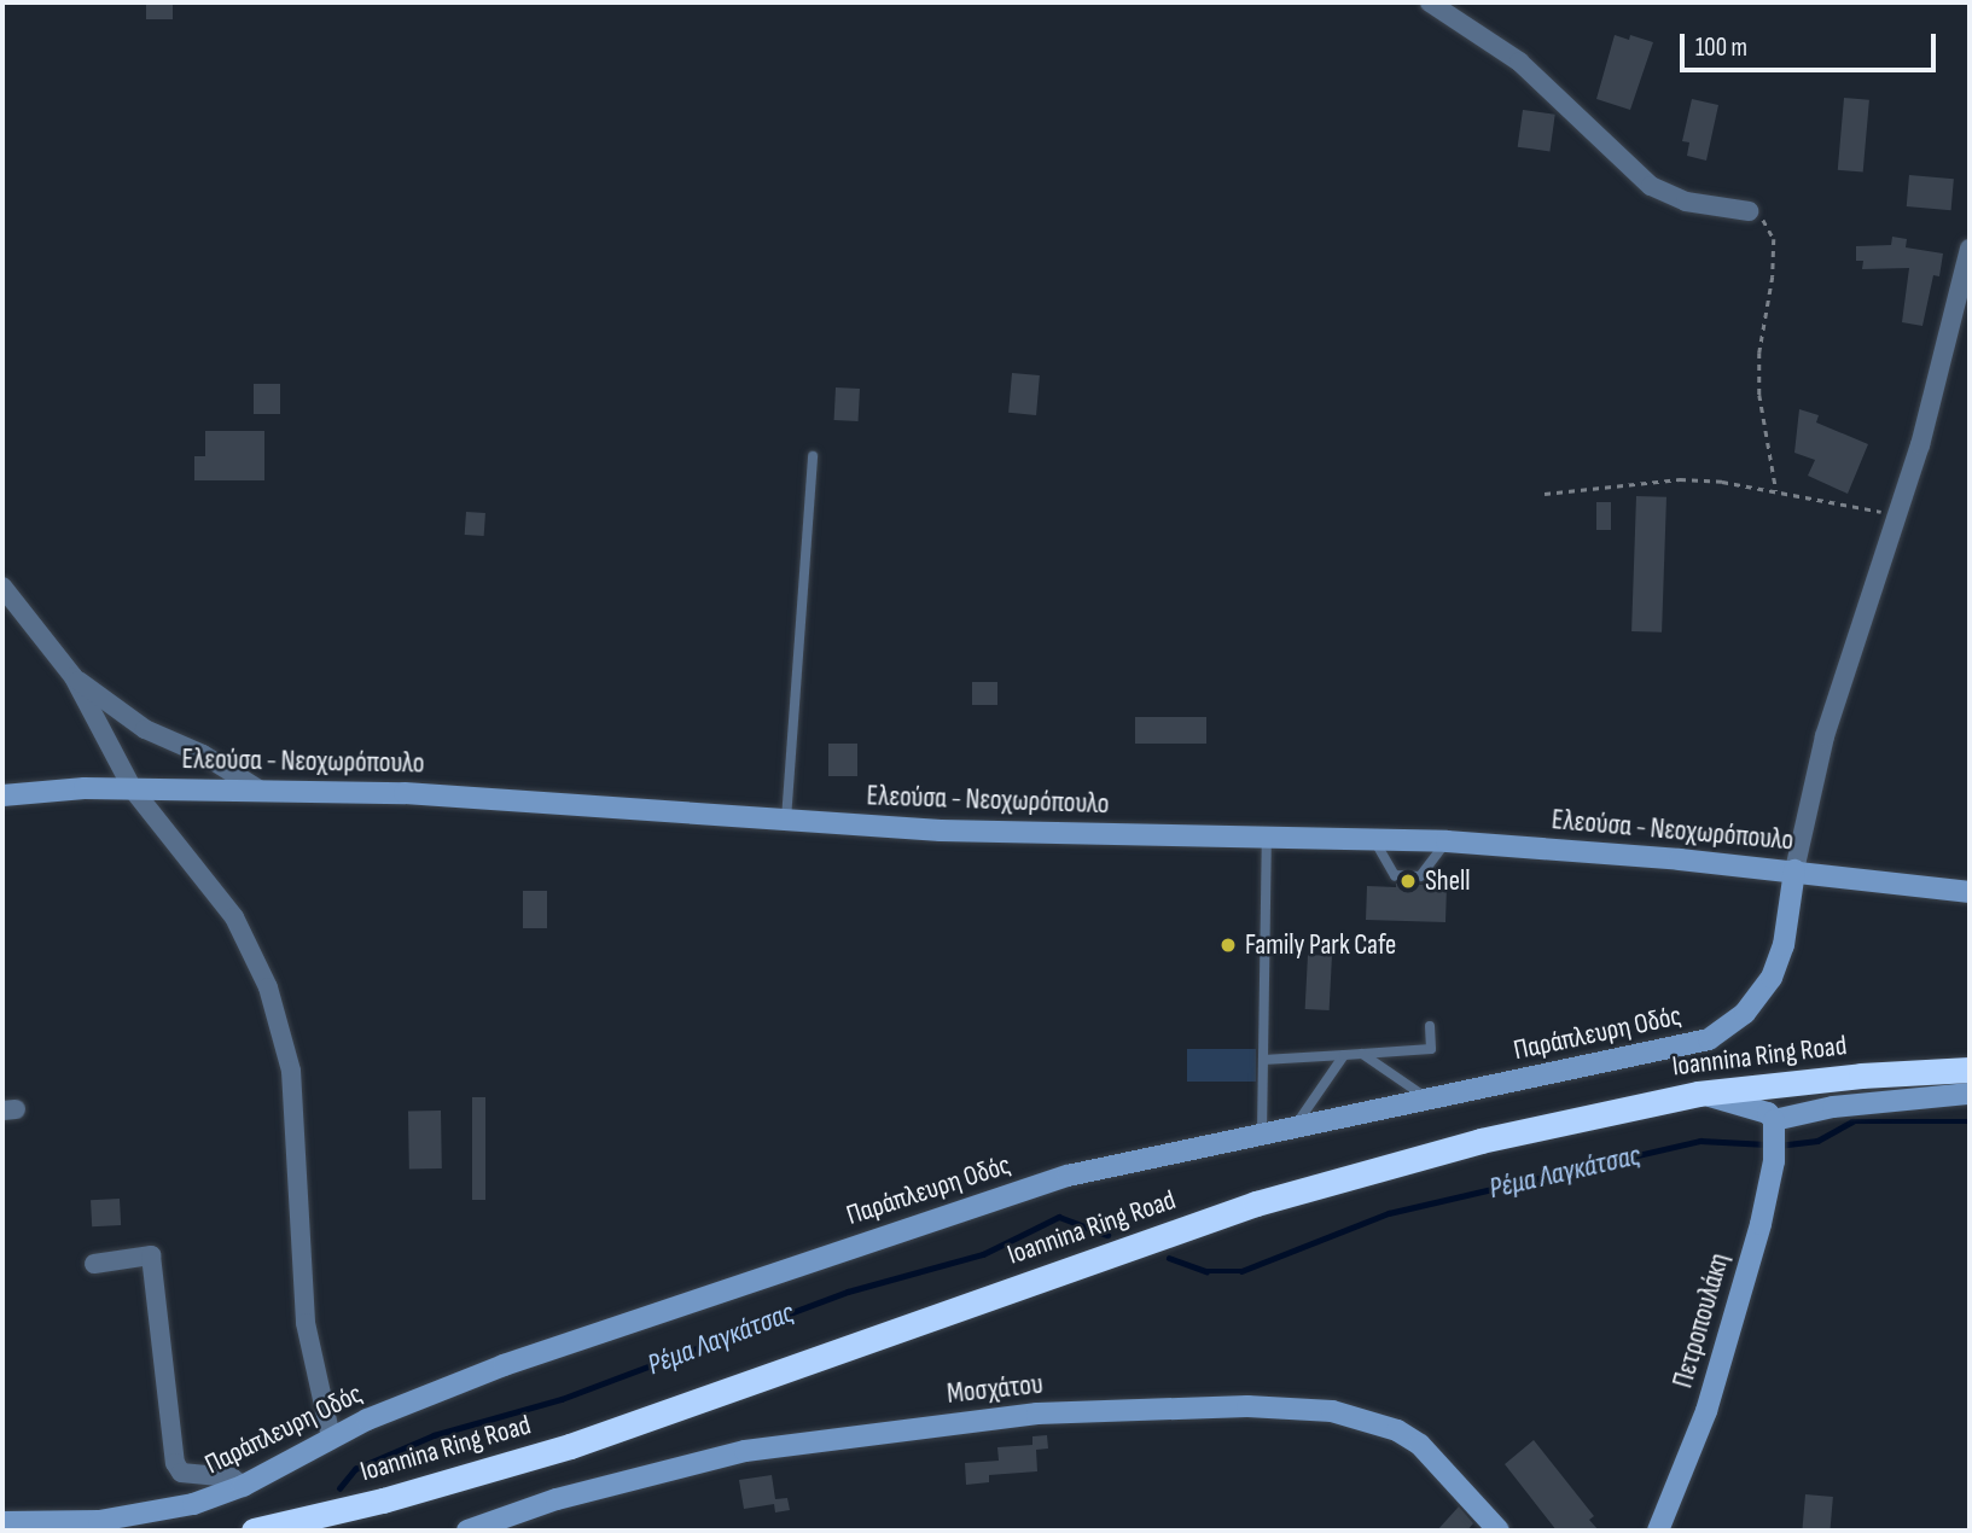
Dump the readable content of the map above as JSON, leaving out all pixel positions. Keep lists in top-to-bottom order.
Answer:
{
  "streets": {
    "highway": ["Ioannina Ring Road"],
    "street": [
      "Ελεούσα - Νεοχωρόπουλο",
      "Παράπλευρη Οδός",
      "Πετροπουλάκη",
      "Μοσχάτου"
    ]
  },
  "crossings": [
    ["Ελεούσα - Νεοχωρόπουλο", "Παράπλευρη Οδός"]
  ],
  "water": ["Ρέμα Λαγκάτσας"],
  "places": ["Shell", "Family Park Cafe"],
  "scale_bar": "100 m"
}
